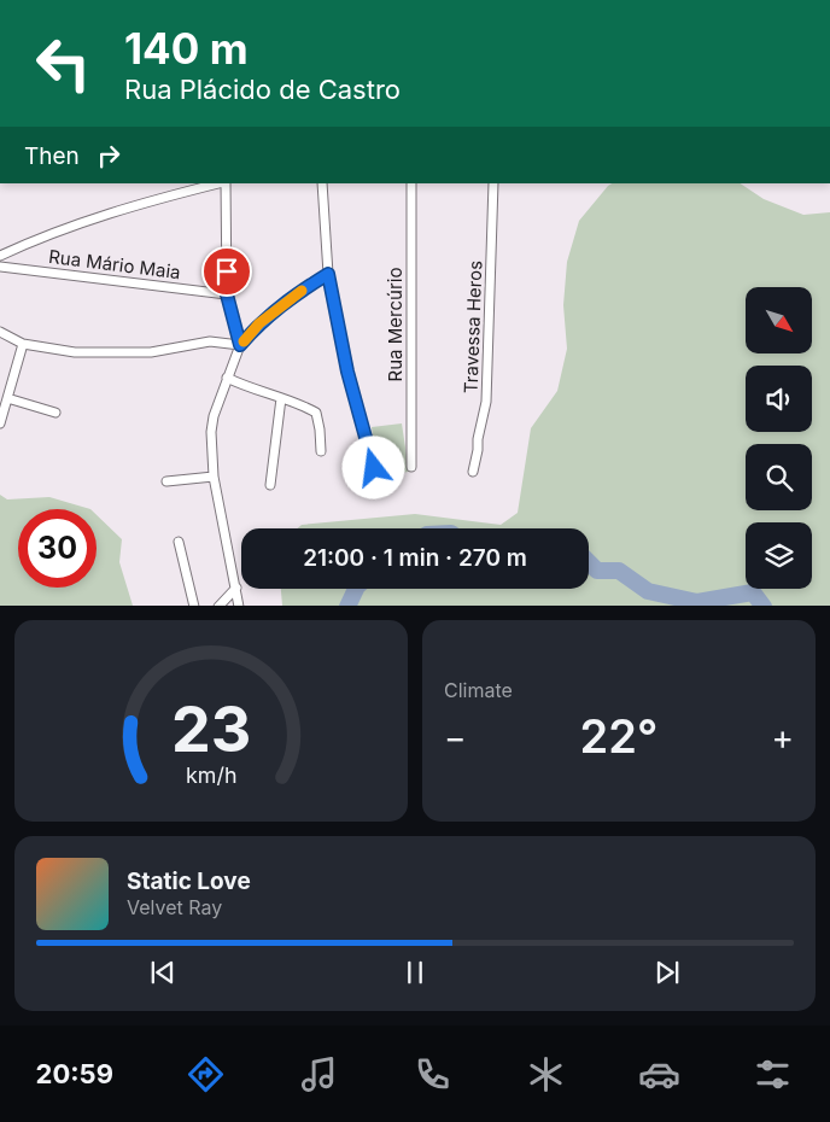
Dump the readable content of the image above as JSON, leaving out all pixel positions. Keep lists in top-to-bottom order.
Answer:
{
  "streets": {
    "street": ["Rua Mário Maia", "Rua Mercúrio", "Travessa Heros"]
  },
  "north": "bottom right",
  "page": {
    "turn": ["140 m", "Rua Plácido de Castro"],
    "then": "Then",
    "limit": "30",
    "trip": "21:00 · 1 min · 270 m",
    "tile": "Climate",
    "heat": ["−", "22°", "+"],
    "song": ["Static Love", "Velvet Ray"],
    "tabs": "20:59",
    "gauge": ["23", "km/h"]
  }
}
